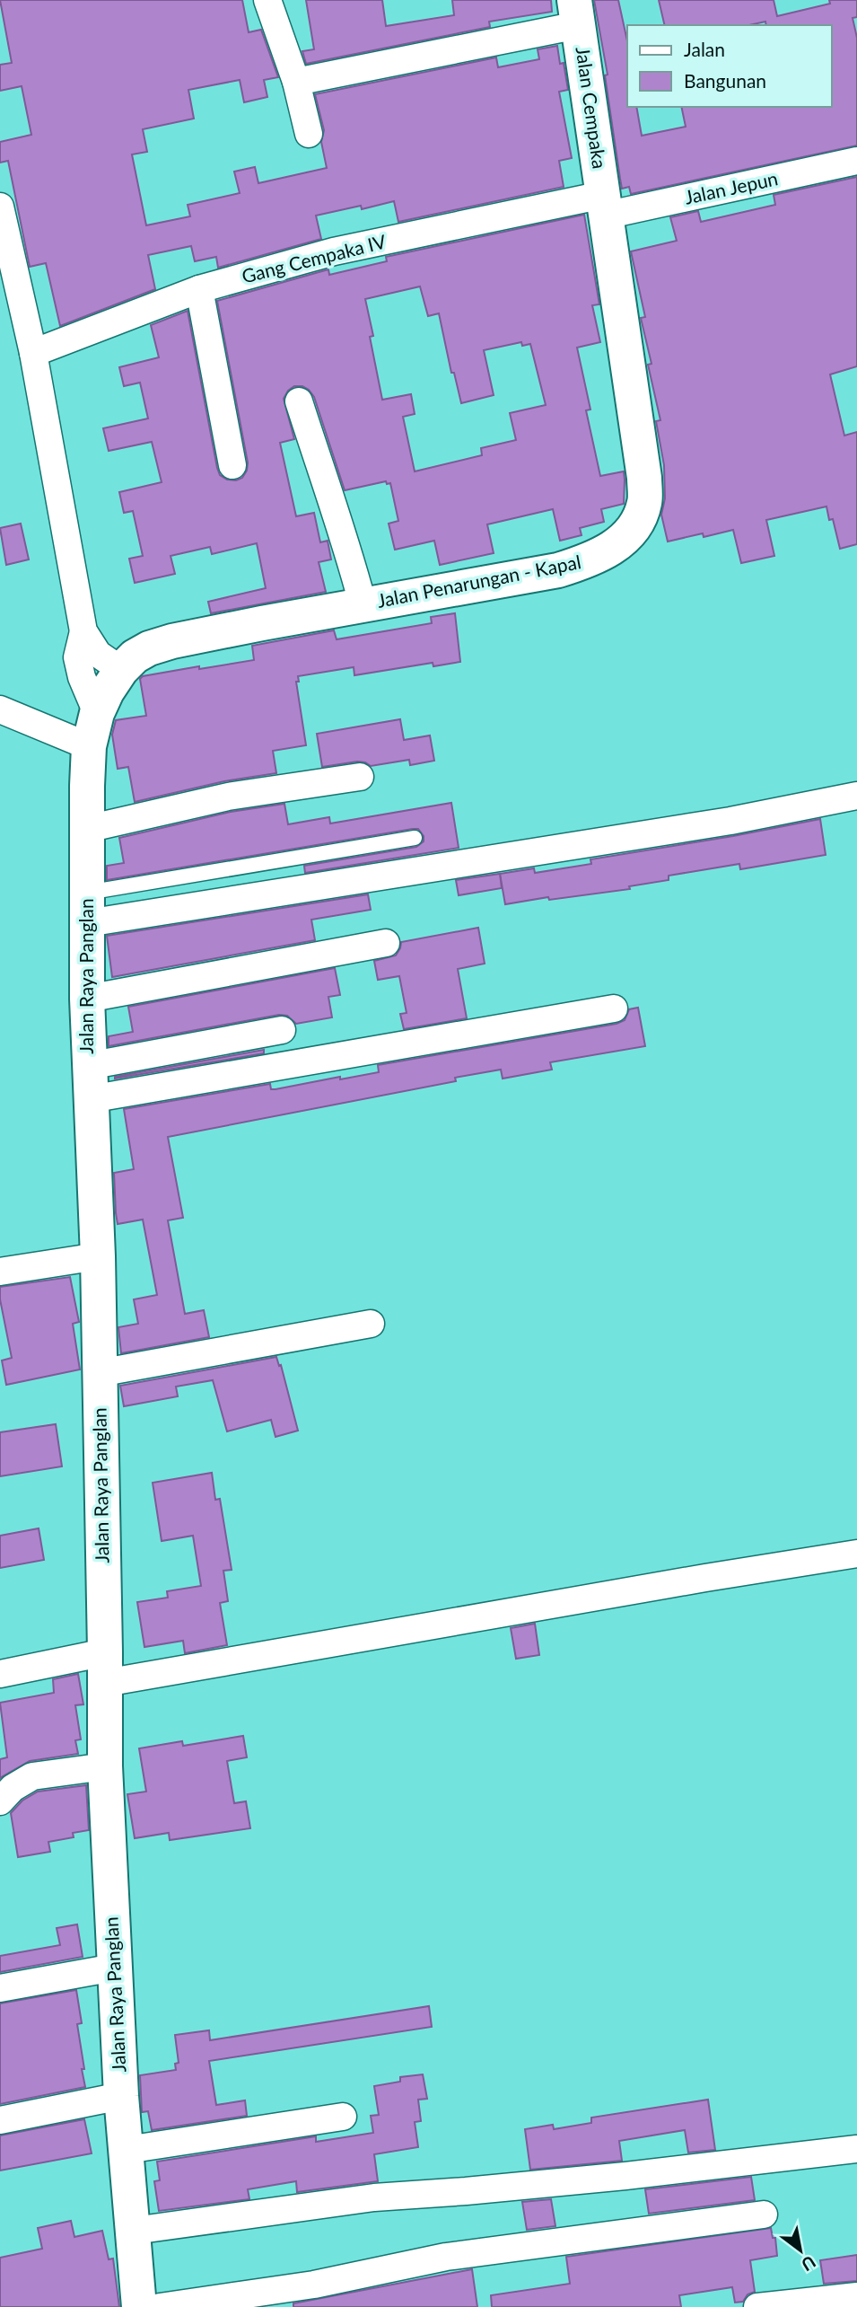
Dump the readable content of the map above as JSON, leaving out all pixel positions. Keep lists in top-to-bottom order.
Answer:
{
  "streets": {
    "street": [
      "Jalan Cempaka",
      "Jalan Jepun",
      "Gang Cempaka IV",
      "Jalan Penarungan - Kapal",
      "Jalan Raya Panglan"
    ]
  },
  "crossings": [
    ["Jalan Cempaka", "Jalan Jepun"],
    ["Jalan Cempaka", "Gang Cempaka IV"],
    ["Jalan Cempaka", "Jalan Penarungan - Kapal"],
    ["Jalan Jepun", "Gang Cempaka IV"],
    ["Jalan Jepun", "Jalan Penarungan - Kapal"],
    ["Gang Cempaka IV", "Jalan Penarungan - Kapal"],
    ["Jalan Penarungan - Kapal", "Jalan Raya Panglan"]
  ],
  "legend": ["Jalan", "Bangunan"],
  "north": "bottom right"
}
